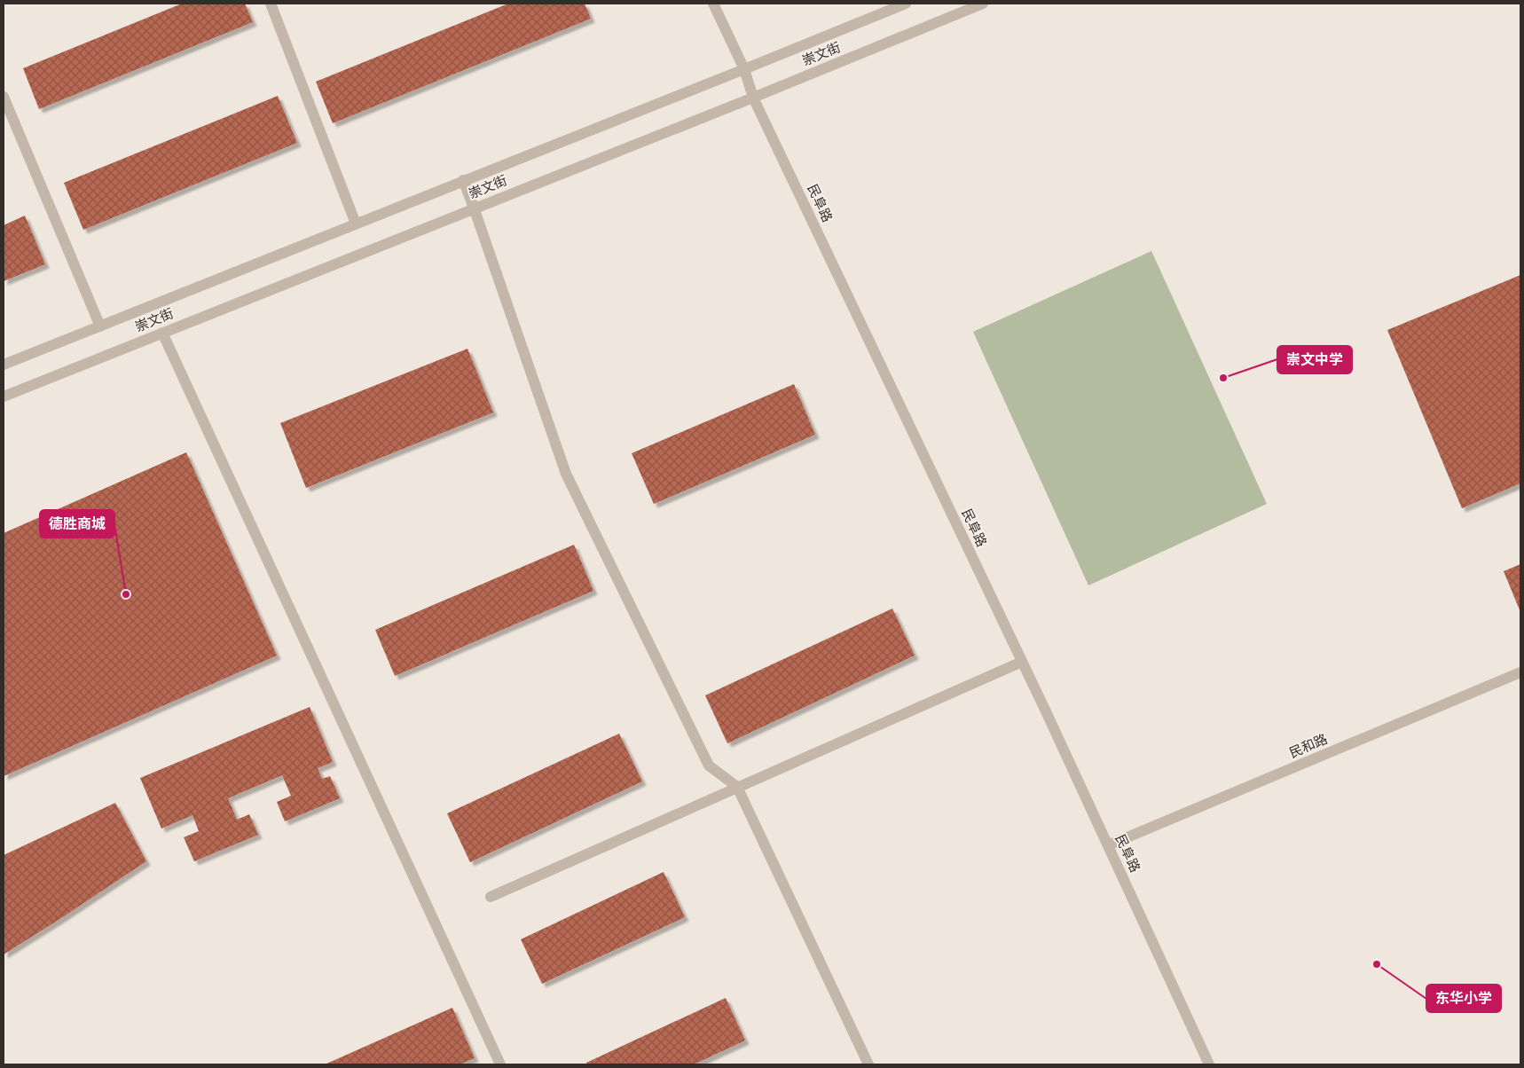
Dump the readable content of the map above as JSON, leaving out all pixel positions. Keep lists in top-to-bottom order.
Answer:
{
  "streets": {
    "street": ["崇文街", "民阜路", "民和路"]
  },
  "crossings": [
    ["崇文街", "民阜路"],
    ["民阜路", "民和路"]
  ],
  "places": ["崇文中学", "德胜商城", "东华小学"]
}
